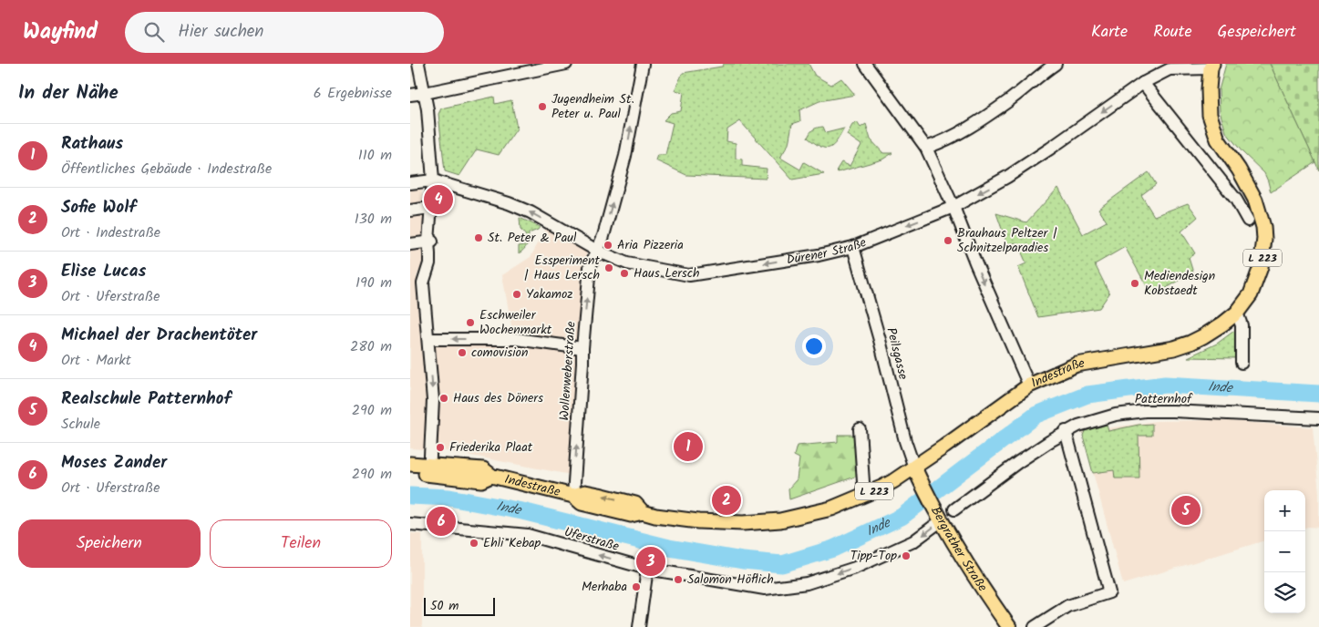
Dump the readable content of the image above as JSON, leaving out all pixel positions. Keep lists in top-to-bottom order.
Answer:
{
  "streets": {
    "main road": ["L 223", "Indestraße", "Bergrather Straße"],
    "street": [
      "Dürener Straße",
      "Peilsgasse",
      "Wollenweberstraße",
      "Patternhof",
      "Uferstraße"
    ]
  },
  "crossings": [
    ["Dürener Straße", "Peilsgasse"],
    ["Dürener Straße", "Wollenweberstraße"],
    ["Dürener Straße", "Indestraße"],
    ["Peilsgasse", "Indestraße"],
    ["Peilsgasse", "Bergrather Straße"],
    ["Wollenweberstraße", "Indestraße"],
    ["Indestraße", "Bergrather Straße"],
    ["Uferstraße", "Bergrather Straße"]
  ],
  "one_way": ["Dürener Straße", "Wollenweberstraße", "Uferstraße"],
  "water": ["Inde"],
  "places": [
    "Jugendheim St. Peter u. Paul",
    "St. Peter & Paul",
    "Brauhaus Peltzer | Schnitzelparadies",
    "Aria Pizzeria",
    "Essperiment | Haus Lersch",
    "Haus Lersch",
    "Mediendesign Kobstaedt",
    "Yakamoz",
    "Eschweiler Wochenmarkt",
    "comovision",
    "Haus des Döners",
    "Friederika Plaat",
    "Ehli Kebap",
    "Tipp-Top",
    "Salomon Höflich",
    "Merhaba"
  ],
  "scale_bar": "50 m",
  "page": {
    "header": "Wayfind",
    "search": "Hier suchen",
    "nav": ["Karte", "Route", "Gespeichert"],
    "heading": ["In der Nähe", "6 Ergebnisse"],
    "list": [
      {
        "mark": "1",
        "name": "Rathaus",
        "note": "Öffentliches Gebäude · Indestraße",
        "value": "110 m"
      },
      {
        "mark": "2",
        "name": "Sofie Wolf",
        "note": "Ort · Indestraße",
        "value": "130 m"
      },
      {
        "mark": "3",
        "name": "Elise Lucas",
        "note": "Ort · Uferstraße",
        "value": "190 m"
      },
      {
        "mark": "4",
        "name": "Michael der Drachentöter",
        "note": "Ort · Markt",
        "value": "280 m"
      },
      {
        "mark": "5",
        "name": "Realschule Patternhof",
        "note": "Schule",
        "value": "290 m"
      },
      {
        "mark": "6",
        "name": "Moses Zander",
        "note": "Ort · Uferstraße",
        "value": "290 m"
      }
    ],
    "pins": [
      "4",
      "1",
      "2",
      "5",
      "6",
      "3"
    ],
    "map_buttons": ["+", "−"],
    "buttons": ["Speichern", "Teilen"],
    "scale": "50 m"
  }
}
